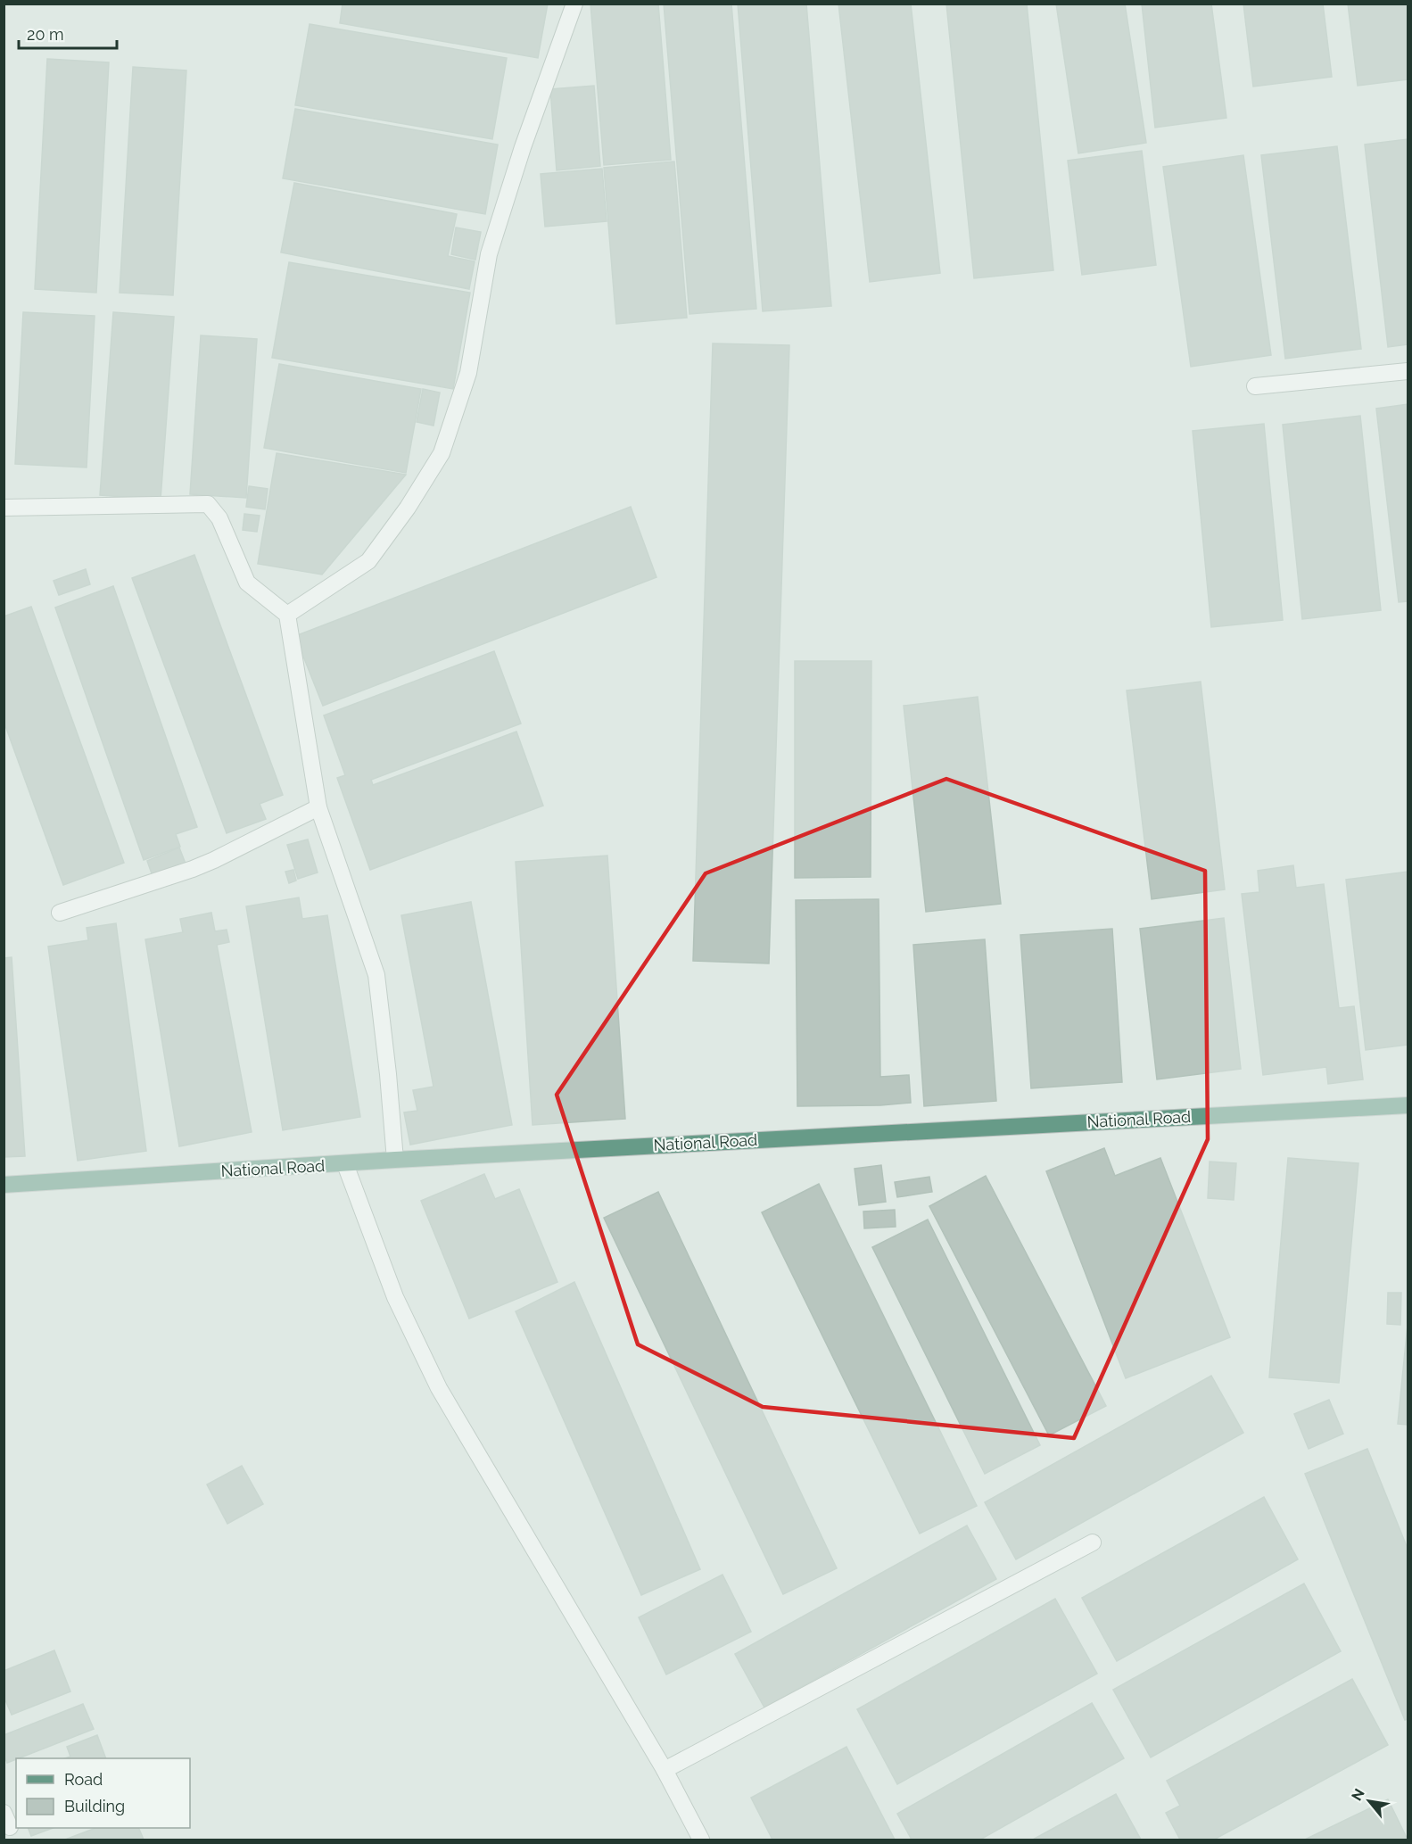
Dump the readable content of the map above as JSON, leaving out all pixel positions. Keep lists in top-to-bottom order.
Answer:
{
  "streets": {
    "main road": ["National Road"]
  },
  "legend": ["Road", "Building"],
  "scale_bar": "20 m",
  "north": "top left"
}
